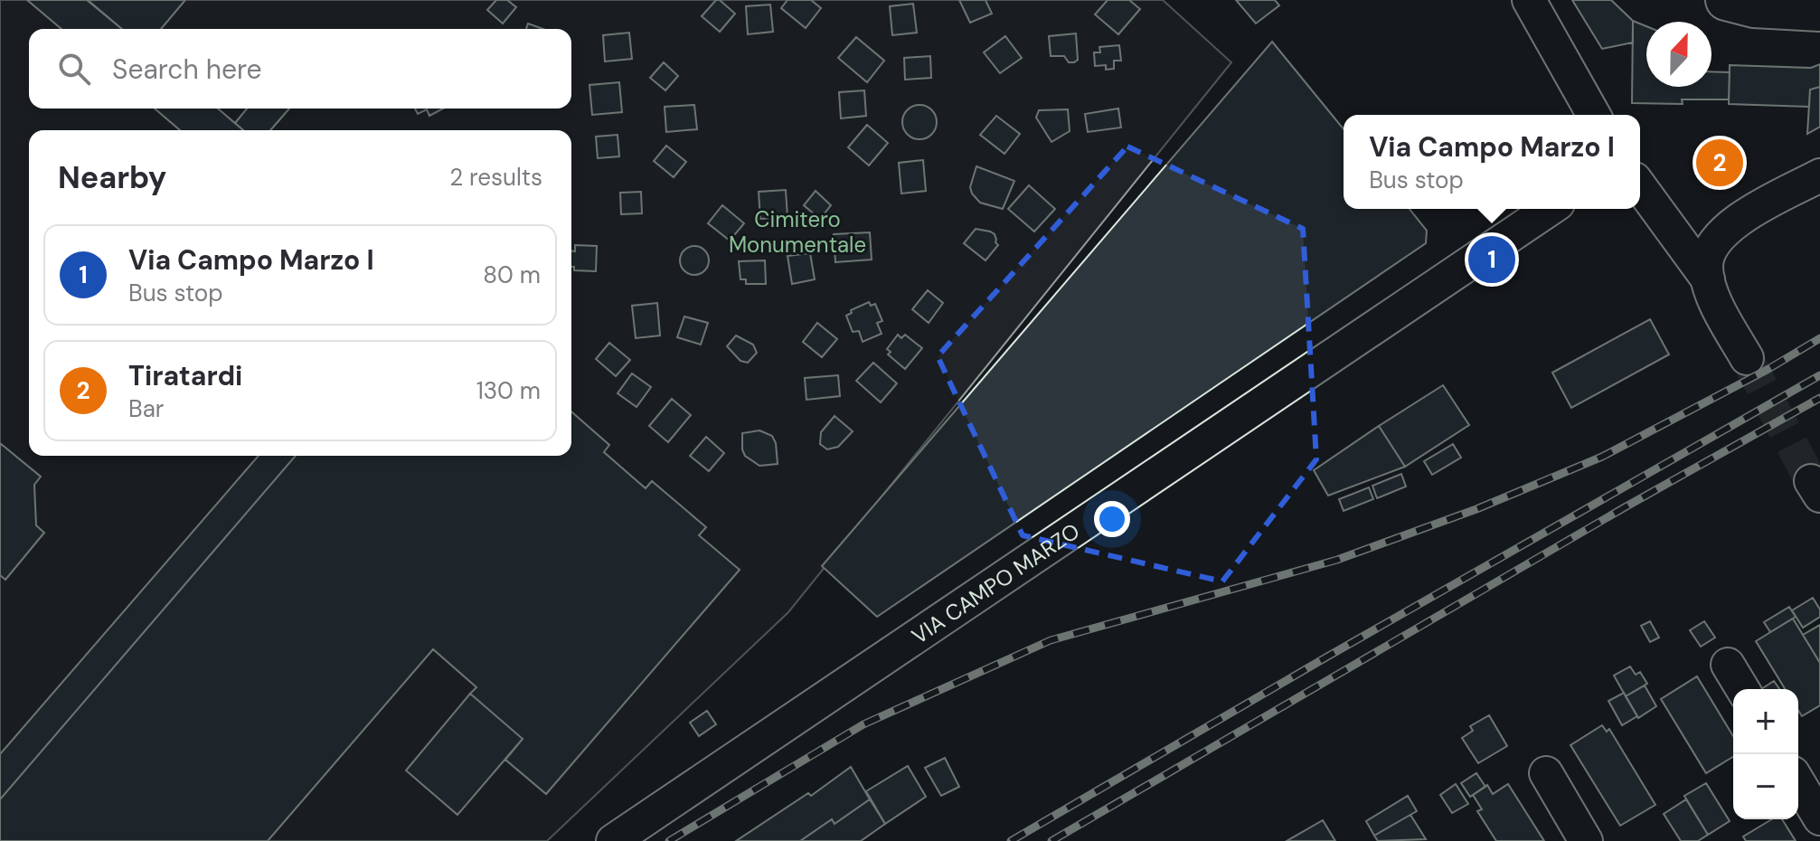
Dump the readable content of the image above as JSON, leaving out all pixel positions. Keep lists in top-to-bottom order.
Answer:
{
  "streets": {
    "street": ["VIA CAMPO MARZO"]
  },
  "parks": ["Cimitero Monumentale"],
  "north": "top",
  "page": {
    "search": "Search here",
    "popup": ["Via Campo Marzo I", "Bus stop"],
    "heading": ["Nearby", "2 results"],
    "pins": ["2", "1"],
    "list": [
      {
        "mark": "1",
        "name": "Via Campo Marzo I",
        "note": "Bus stop",
        "value": "80 m"
      },
      {
        "mark": "2",
        "name": "Tiratardi",
        "note": "Bar",
        "value": "130 m"
      }
    ],
    "map_buttons": ["+", "−"]
  }
}
